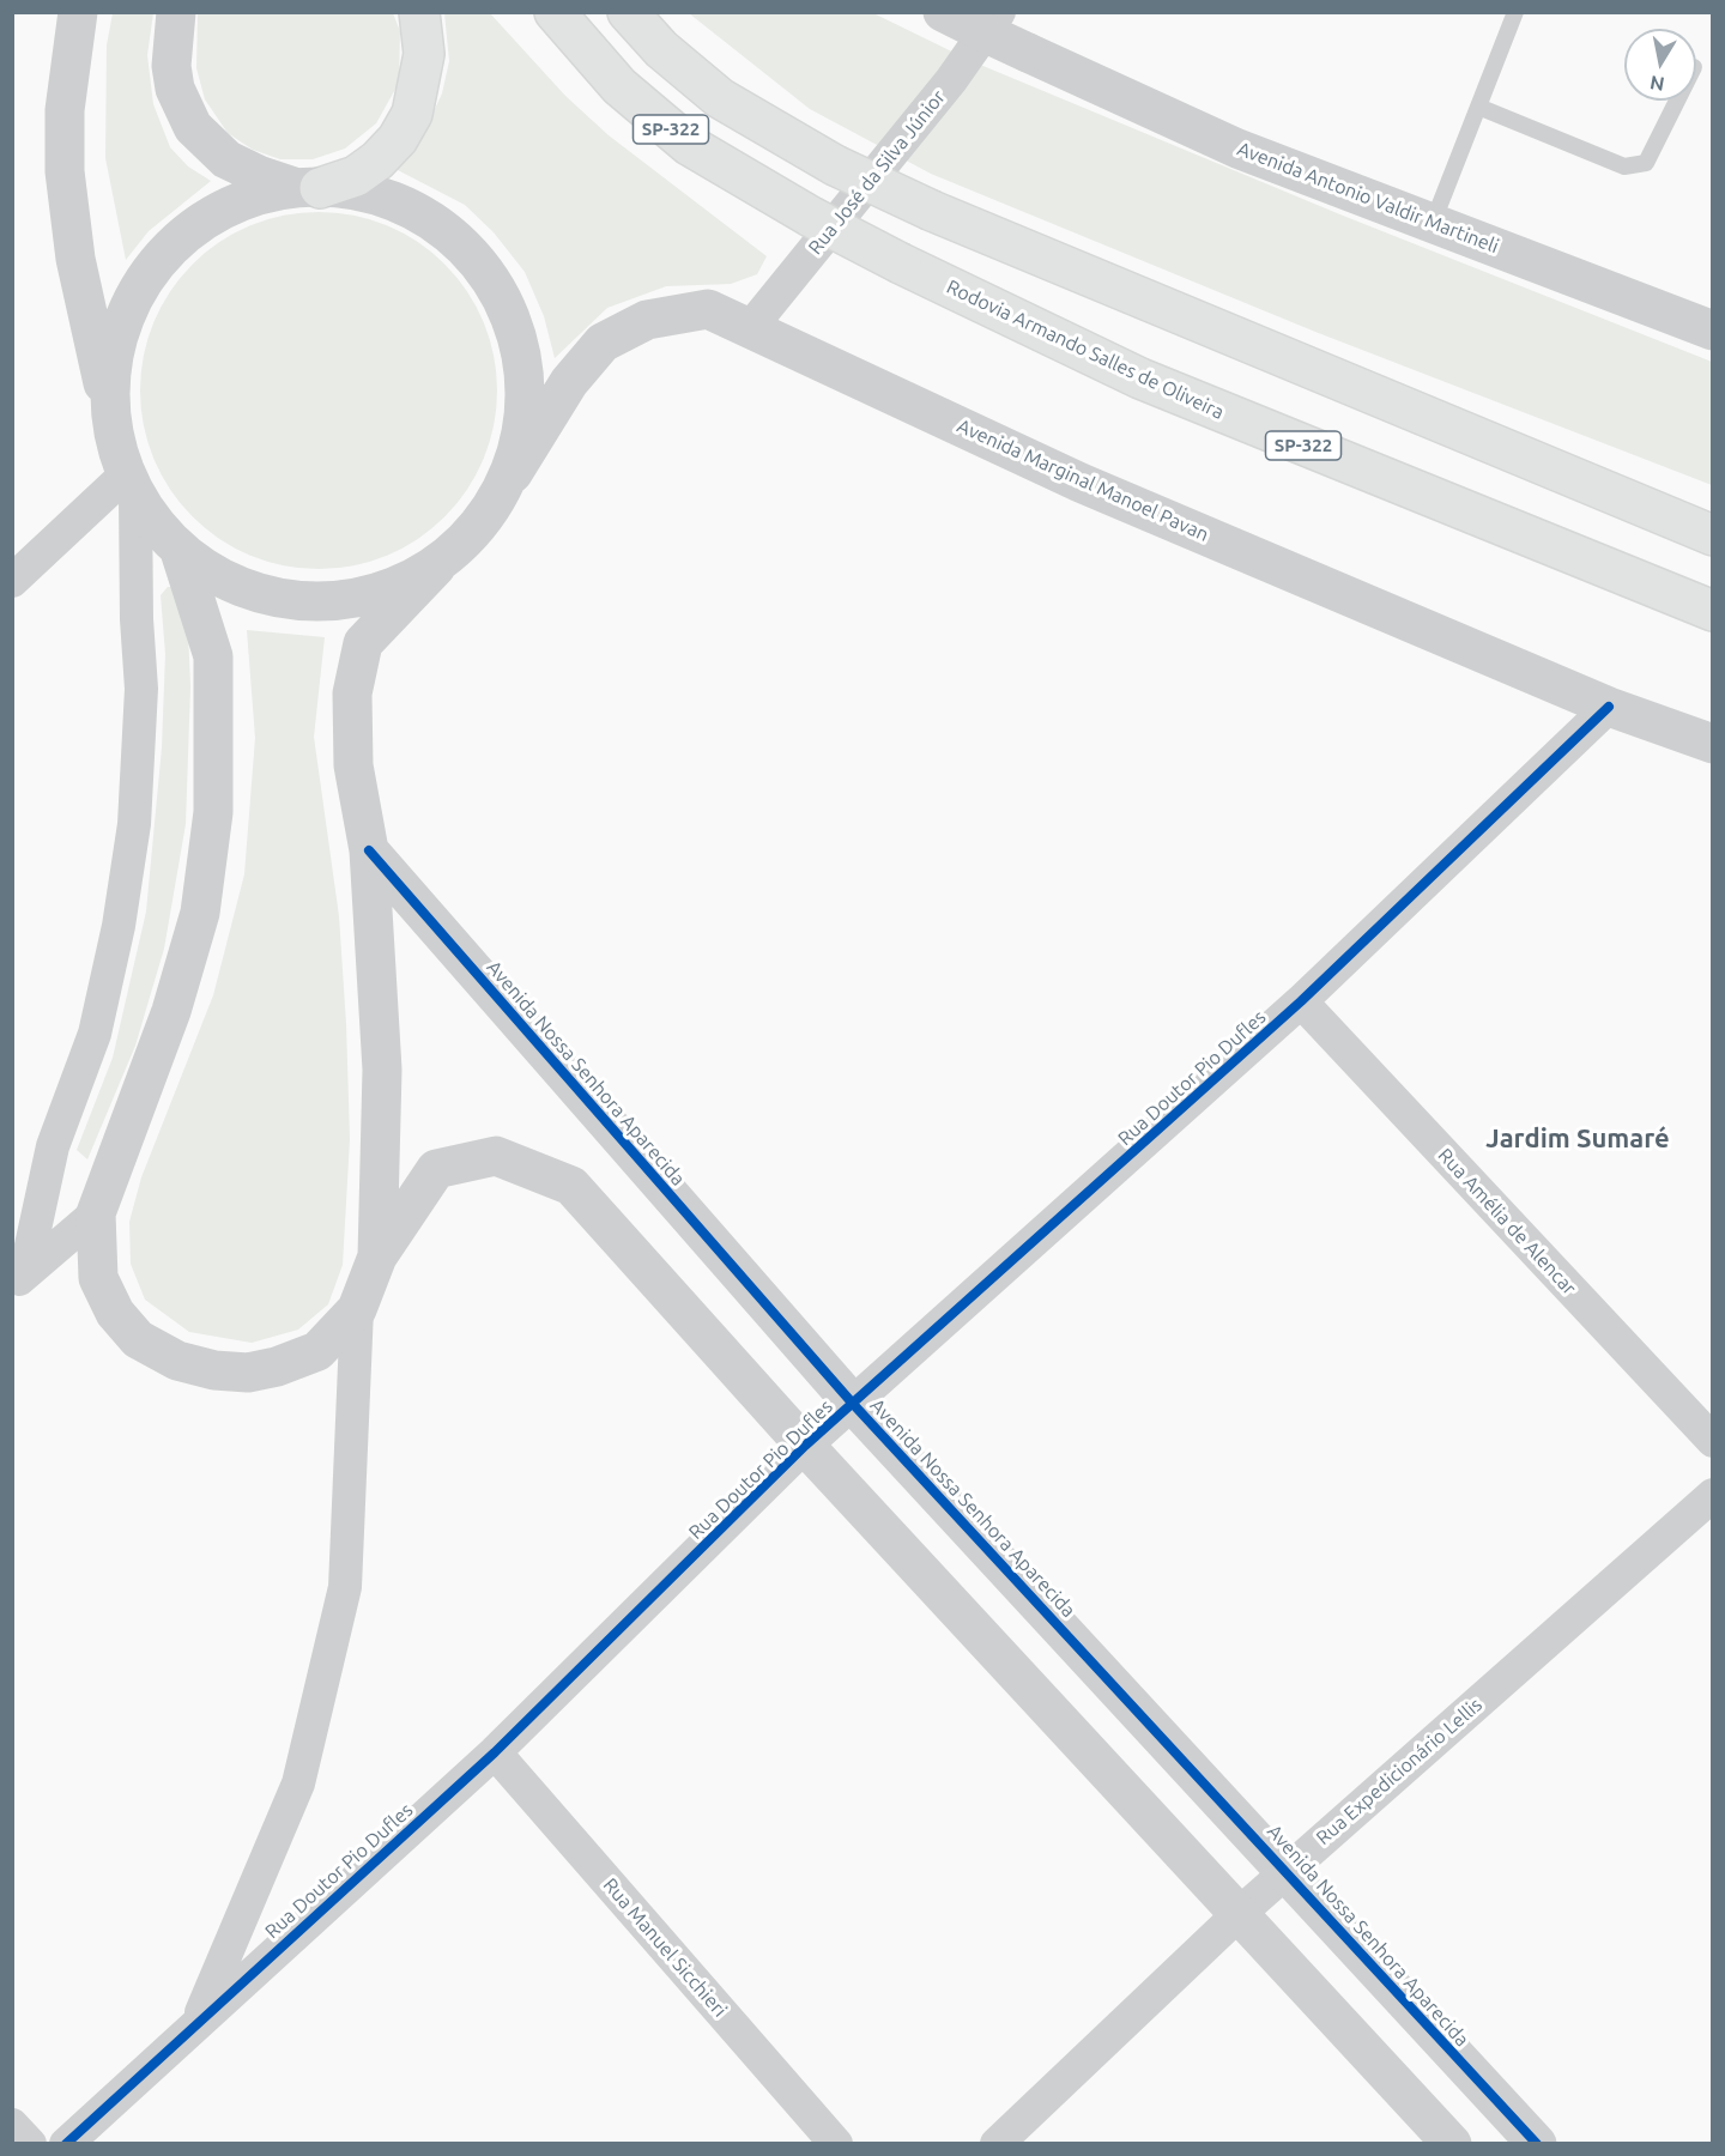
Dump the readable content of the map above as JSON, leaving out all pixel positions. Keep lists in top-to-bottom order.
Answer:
{
  "streets": {
    "highway": ["SP-322", "Rodovia Armando Salles de Oliveira"],
    "street": [
      "Rua José da Silva Júnior",
      "Avenida Antonio Valdir Martineli",
      "Avenida Marginal Manoel Pavan",
      "Avenida Nossa Senhora Aparecida",
      "Rua Doutor Pio Dufles",
      "Rua Amélia de Alencar",
      "Rua Expedicionário Lellis",
      "Rua Manuel Sicchieri"
    ]
  },
  "crossings": [
    ["Rua José da Silva Júnior", "Avenida Antonio Valdir Martineli"],
    ["Rua José da Silva Júnior", "Avenida Marginal Manoel Pavan"],
    ["Avenida Marginal Manoel Pavan", "Rua Doutor Pio Dufles"],
    ["Avenida Nossa Senhora Aparecida", "Rua Doutor Pio Dufles"],
    ["Avenida Nossa Senhora Aparecida", "Rua Expedicionário Lellis"],
    ["Rua Doutor Pio Dufles", "Rua Amélia de Alencar"],
    ["Rua Doutor Pio Dufles", "Rua Manuel Sicchieri"]
  ],
  "districts": ["Jardim Sumaré"],
  "north": "bottom"
}
